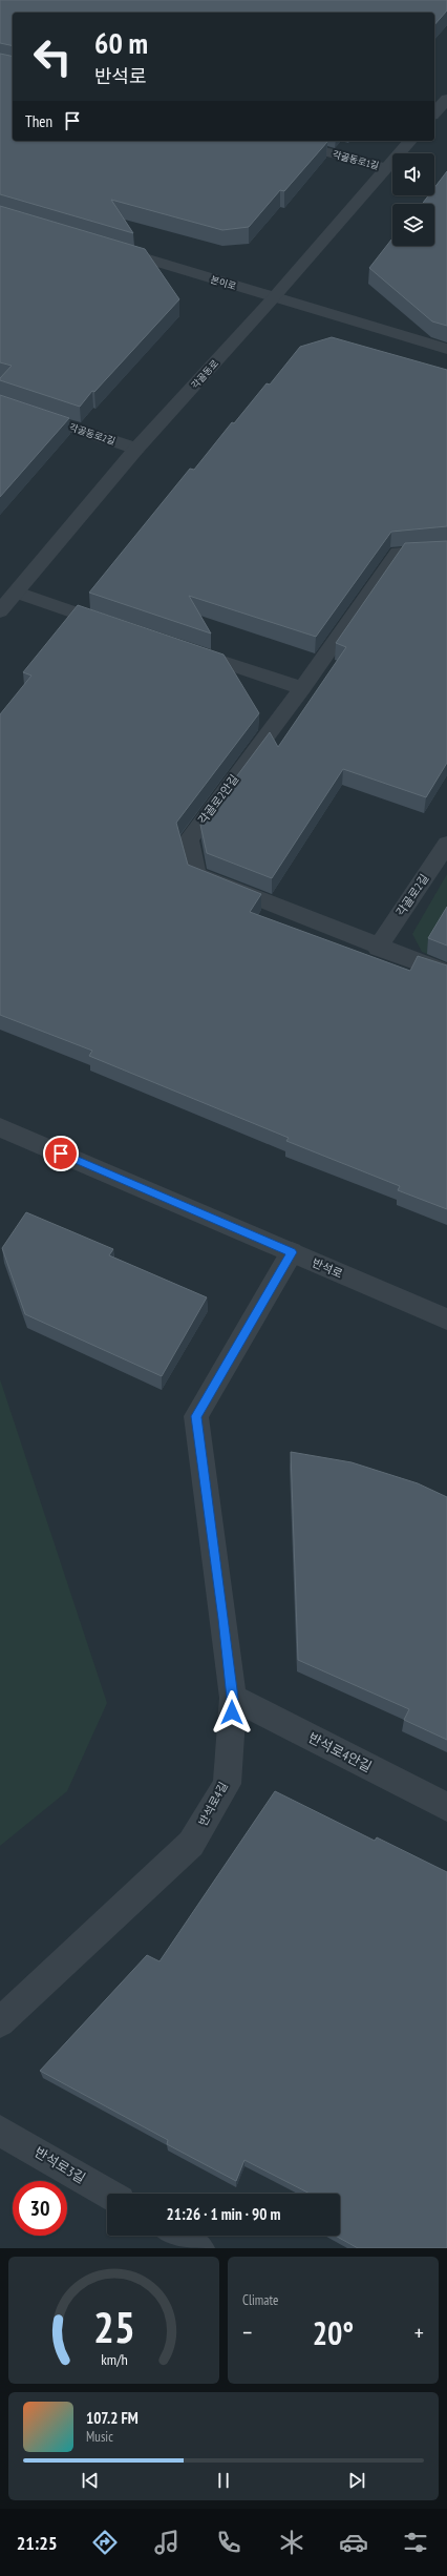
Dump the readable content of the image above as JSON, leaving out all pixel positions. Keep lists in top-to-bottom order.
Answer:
{
  "streets": {
    "street": [
      "각골동로1길",
      "본이로",
      "각골동로",
      "각골동로2길",
      "각골로2안길",
      "각골로2길",
      "반석로",
      "반석로4안길",
      "반석로4길",
      "반석로3길"
    ]
  },
  "crossings": [
    ["각골동로1길", "각골동로"],
    ["본이로", "각골동로"],
    ["각골동로", "각골동로2길"],
    ["각골로2안길", "각골로2길"],
    ["반석로", "반석로4길"],
    ["반석로4안길", "반석로4길"]
  ],
  "page": {
    "turn": ["60 m", "반석로"],
    "then": "Then",
    "limit": "30",
    "trip": "21:26 · 1 min · 90 m",
    "tile": "Climate",
    "heat": ["−", "20°", "+"],
    "song": ["107.2 FM", "Music"],
    "tabs": "21:25",
    "gauge": ["25", "km/h"]
  }
}
